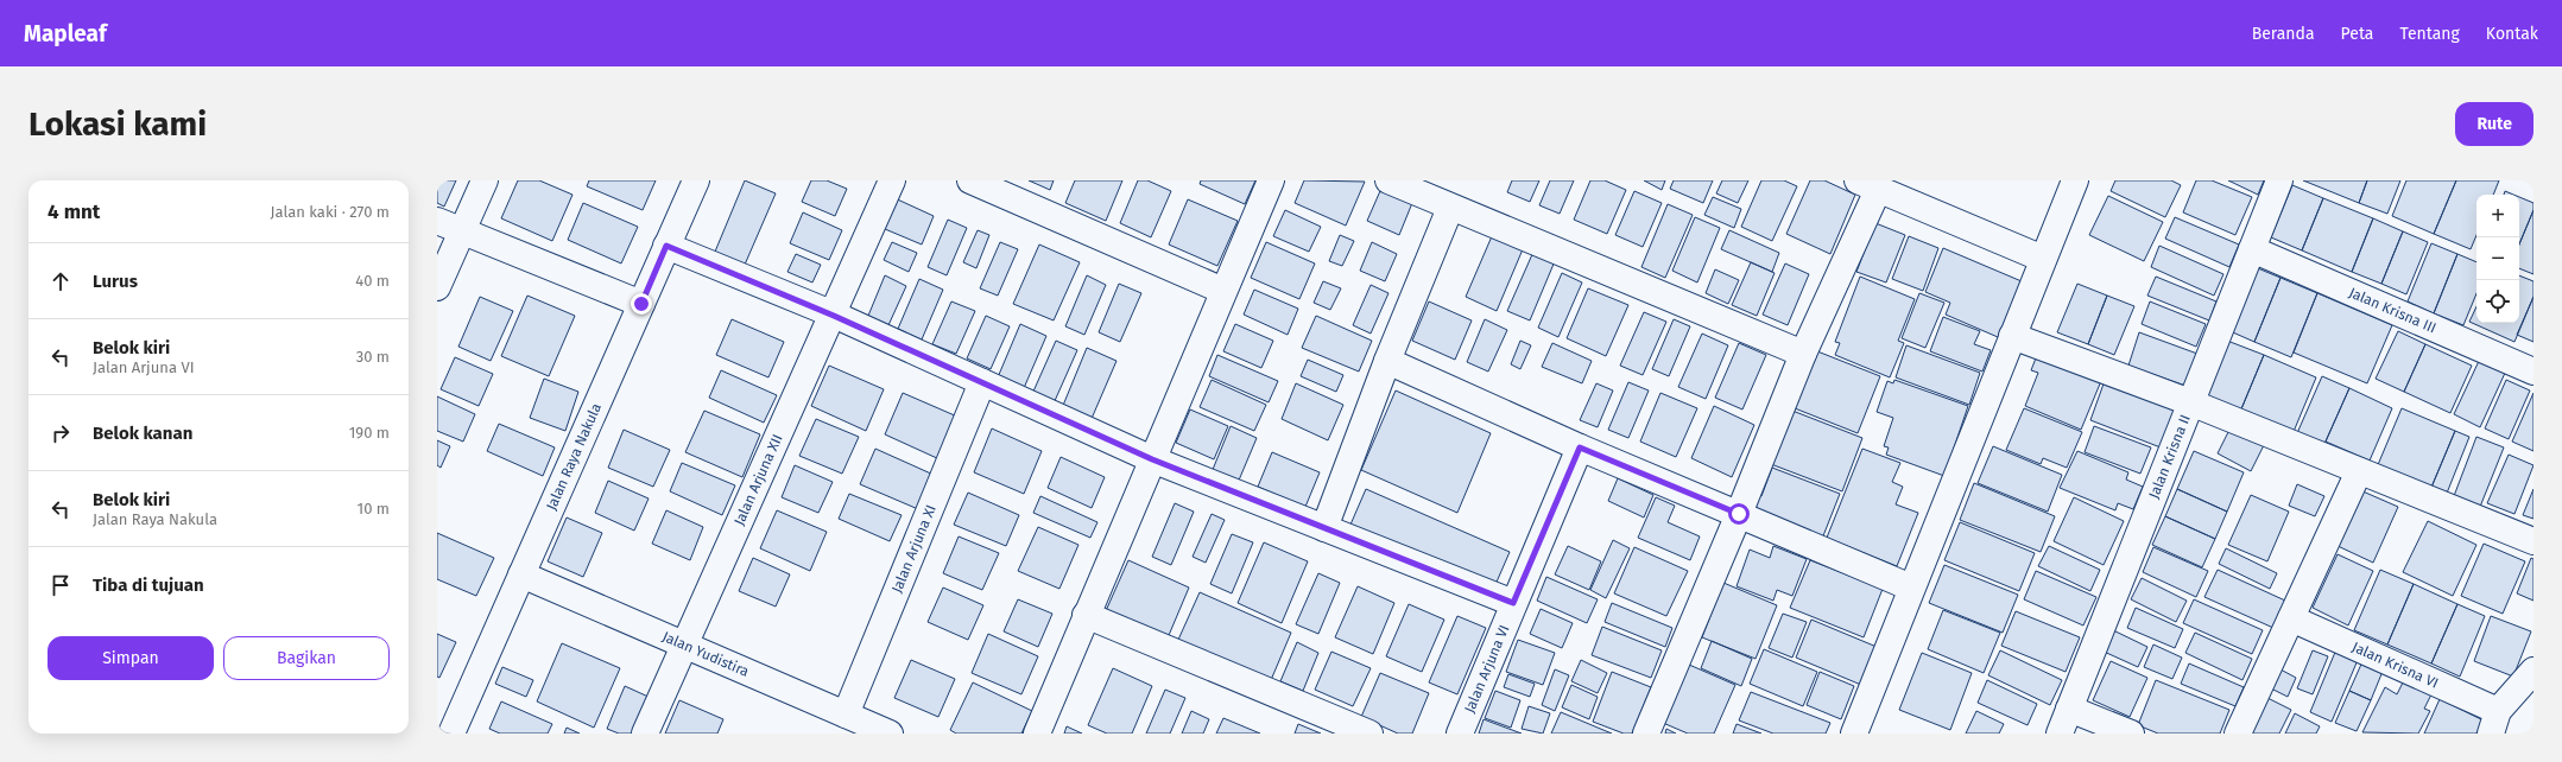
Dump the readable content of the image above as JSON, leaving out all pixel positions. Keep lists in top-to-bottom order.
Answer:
{
  "streets": {
    "street": [
      "Jalan Krisna III",
      "Jalan Raya Nakula",
      "Jalan Krisna II",
      "Jalan Arjuna XII",
      "Jalan Arjuna XI",
      "Jalan Yudistira",
      "Jalan Krisna VI",
      "Jalan Arjuna VI"
    ]
  },
  "crossings": [
    ["Jalan Krisna III", "Jalan Krisna II"],
    ["Jalan Raya Nakula", "Jalan Yudistira"],
    ["Jalan Arjuna XII", "Jalan Yudistira"],
    ["Jalan Arjuna XI", "Jalan Yudistira"]
  ],
  "page": {
    "header": "Mapleaf",
    "nav": [
      "Beranda",
      "Peta",
      "Tentang",
      "Kontak"
    ],
    "buttons": [
      "Rute",
      ["Simpan", "Bagikan"]
    ],
    "title": "Lokasi kami",
    "heading": ["4 mnt", "Jalan kaki · 270 m"],
    "map_buttons": ["+", "−"],
    "list": [
      ["Lurus", "40 m"],
      ["Belok kiri", "Jalan Arjuna VI", "30 m"],
      ["Belok kanan", "190 m"],
      ["Belok kiri", "Jalan Raya Nakula", "10 m"],
      "Tiba di tujuan"
    ]
  }
}
